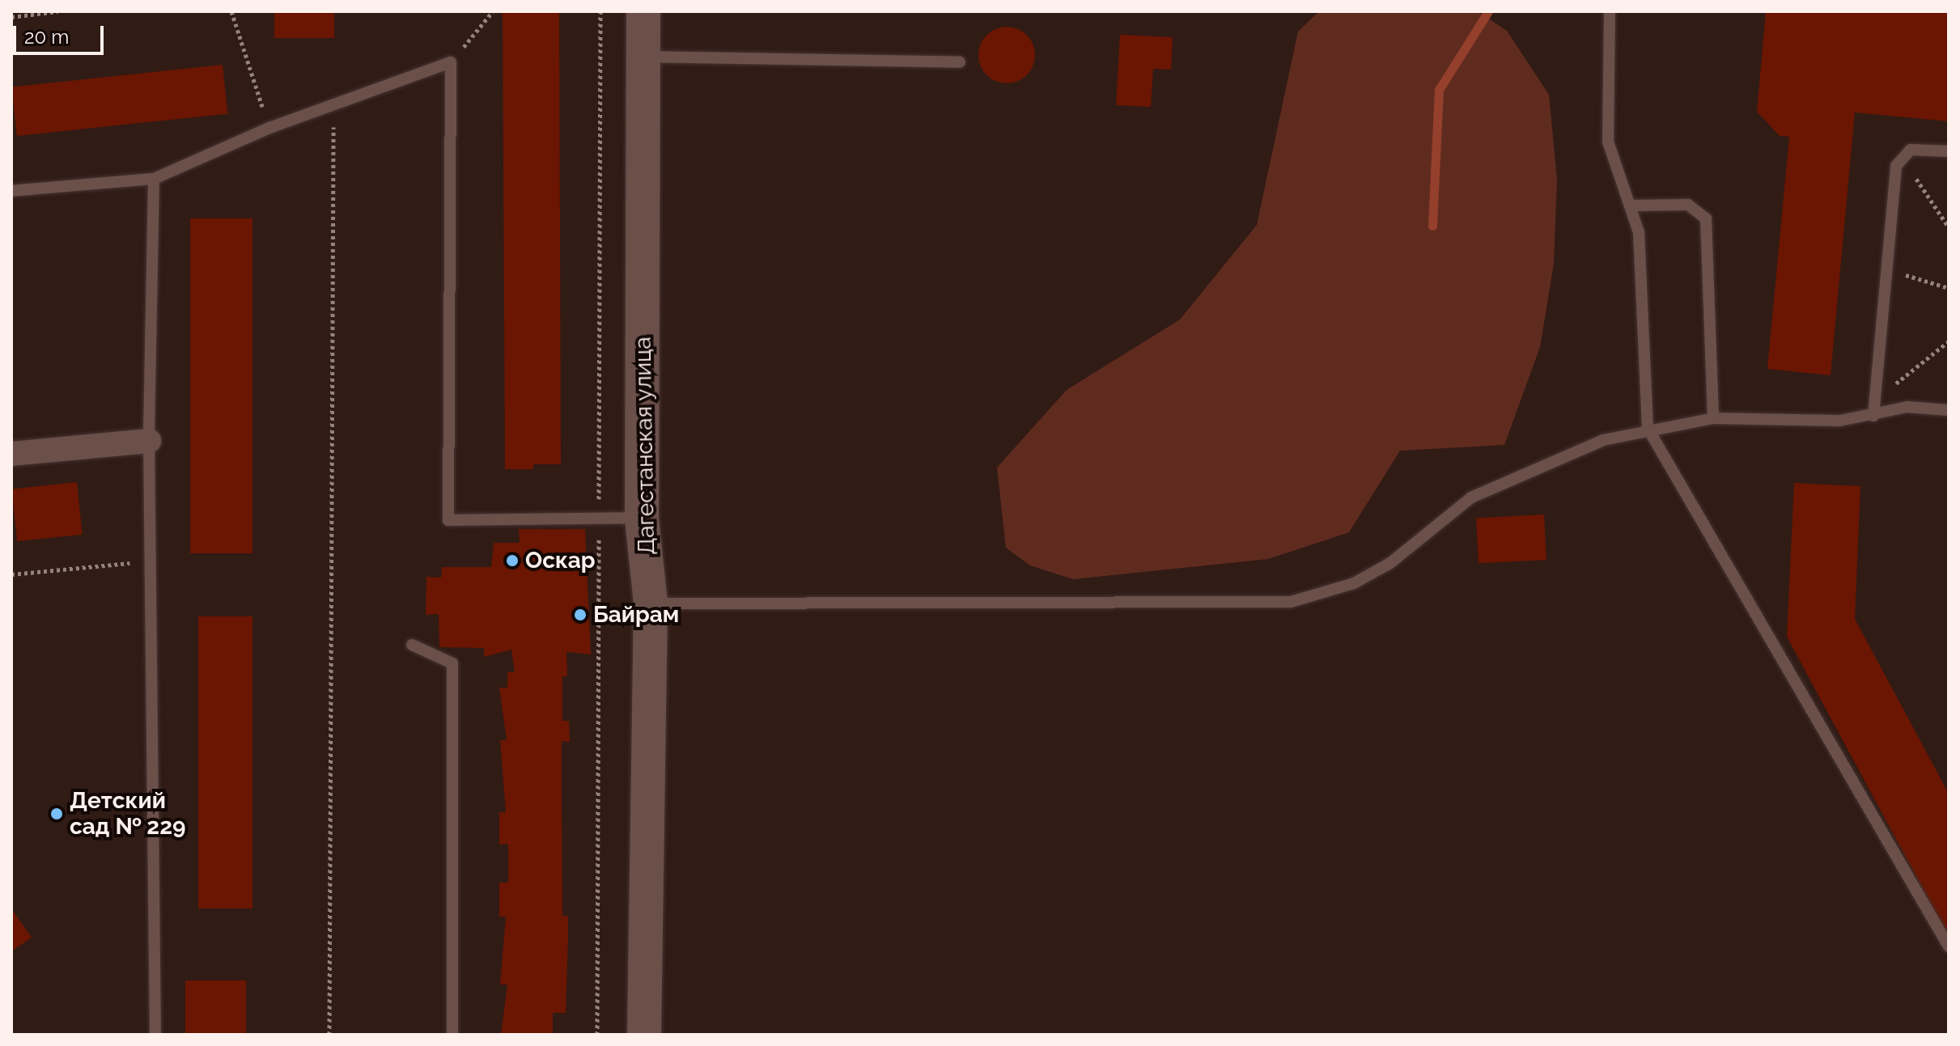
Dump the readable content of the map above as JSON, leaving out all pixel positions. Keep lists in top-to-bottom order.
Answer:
{
  "streets": {
    "street": ["Дагестанская улица"]
  },
  "places": ["Оскар", "Байрам", "Детский сад № 229"],
  "scale_bar": "20 m"
}
